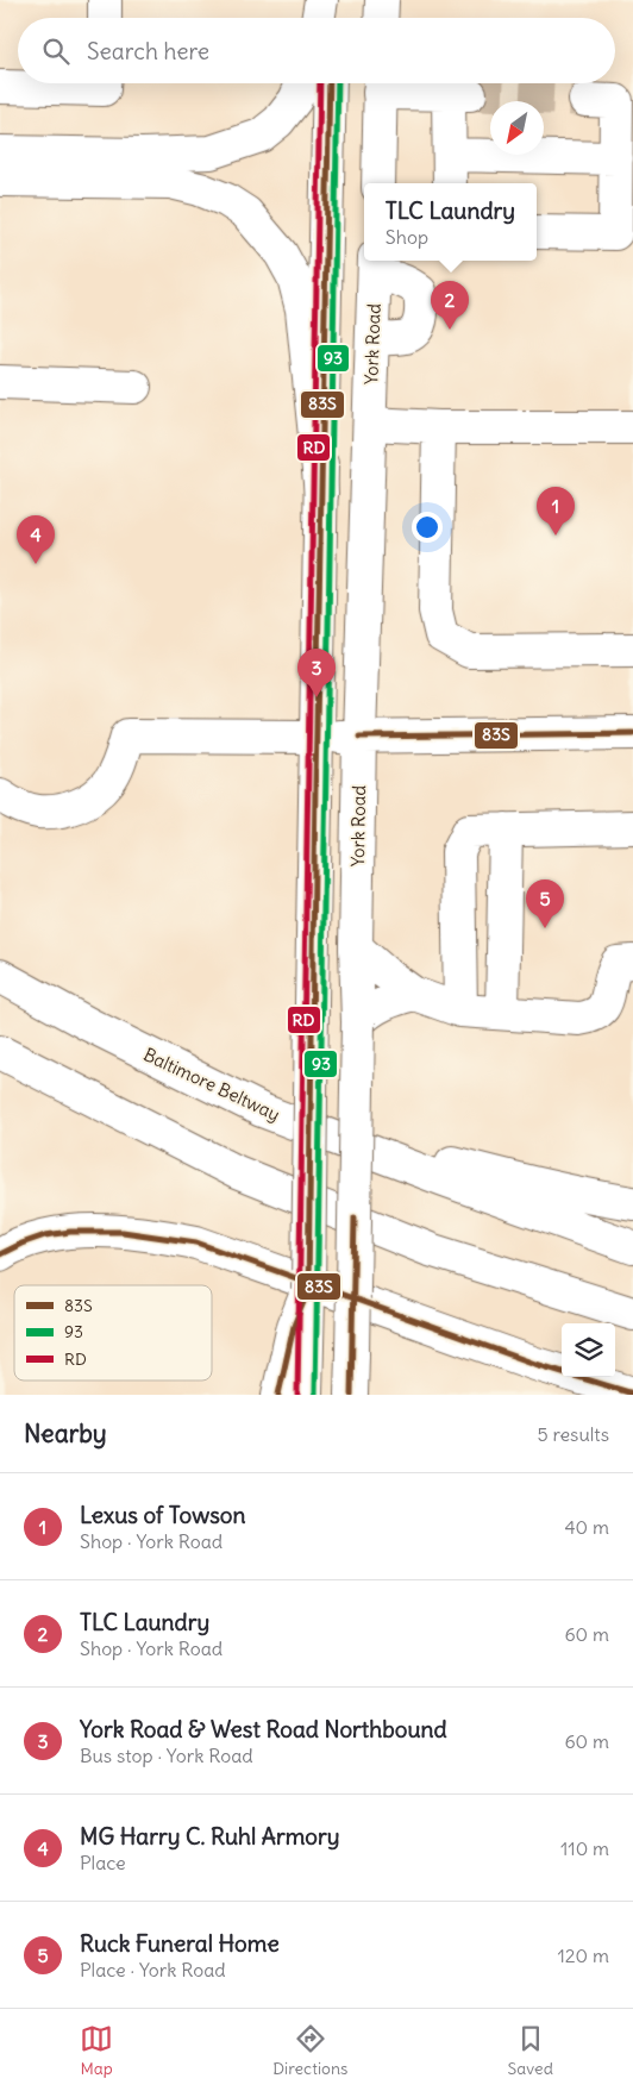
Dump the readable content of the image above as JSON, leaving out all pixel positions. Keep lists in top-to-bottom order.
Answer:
{
  "streets": {
    "main road": ["York Road", "Baltimore Beltway"]
  },
  "lines": ["transit line 83S", "transit line 93", "transit line RD"],
  "legend": ["83S", "93", "RD"],
  "north": "bottom left",
  "page": {
    "search": "Search here",
    "popup": ["TLC Laundry", "Shop"],
    "pins": [
      "2",
      "1",
      "4",
      "3",
      "5"
    ],
    "heading": ["Nearby", "5 results"],
    "list": [
      {
        "mark": "1",
        "name": "Lexus of Towson",
        "note": "Shop · York Road",
        "value": "40 m"
      },
      {
        "mark": "2",
        "name": "TLC Laundry",
        "note": "Shop · York Road",
        "value": "60 m"
      },
      {
        "mark": "3",
        "name": "York Road & West Road Northbound",
        "note": "Bus stop · York Road",
        "value": "60 m"
      },
      {
        "mark": "4",
        "name": "MG Harry C. Ruhl Armory",
        "note": "Place",
        "value": "110 m"
      },
      {
        "mark": "5",
        "name": "Ruck Funeral Home",
        "note": "Place · York Road",
        "value": "120 m"
      }
    ],
    "nav": ["Map", "Directions", "Saved"]
  }
}
